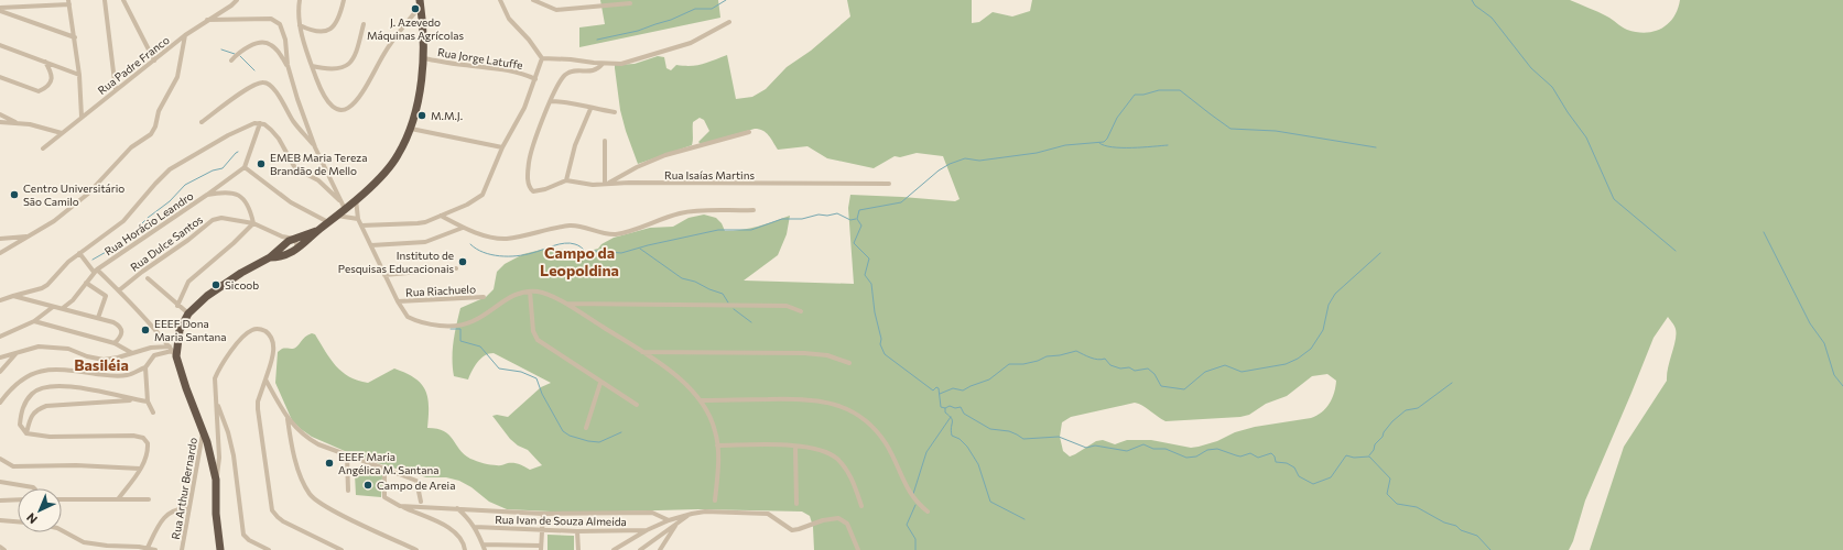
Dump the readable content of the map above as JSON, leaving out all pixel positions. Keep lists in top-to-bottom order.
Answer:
{
  "streets": {
    "street": [
      "Rua Jorge Latuffe",
      "Rua Padre Franco",
      "Rua Isaías Martins",
      "Rua Horácio Leandro",
      "Rua Dulce Santos",
      "Rua Riachuelo",
      "Rua Arthur Bernardo",
      "Rua Ivan de Souza Almeida"
    ]
  },
  "crossings": [
    ["Rua Horácio Leandro", "Rua Dulce Santos"]
  ],
  "districts": ["Campo da Leopoldina", "Basiléia"],
  "places": [
    "J. Azevedo Máquinas Agrícolas",
    "M.M.J.",
    "EMEB Maria Tereza Brandão de Mello",
    "Centro Universitário São Camilo",
    "Instituto de Pesquisas Educacionais",
    "Sicoob",
    "EEEF Dona Maria Santana",
    "EEEF Maria Angélica M. Santana",
    "Campo de Areia"
  ],
  "north": "bottom left"
}
